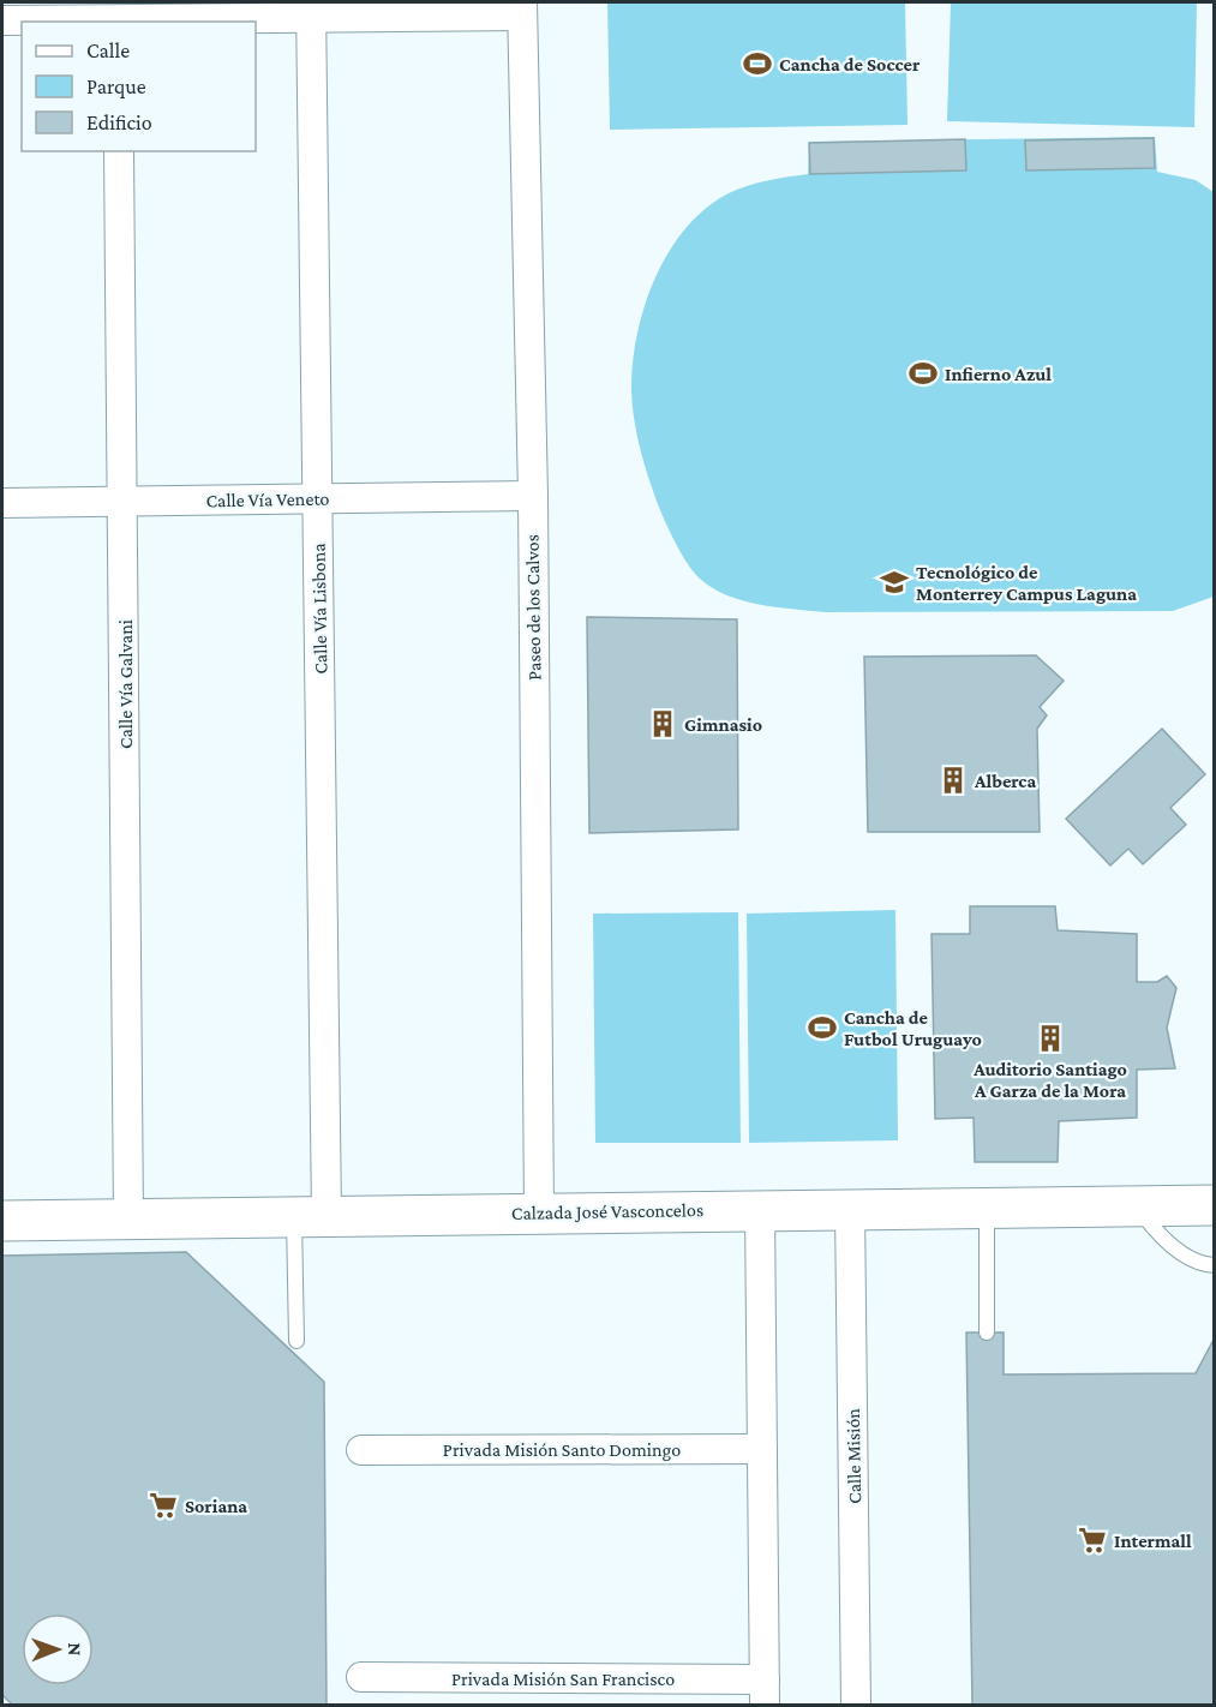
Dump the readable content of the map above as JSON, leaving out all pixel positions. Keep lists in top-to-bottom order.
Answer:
{
  "streets": {
    "main road": ["Calzada José Vasconcelos"],
    "street": [
      "Calle Vía Veneto",
      "Paseo de los Calvos",
      "Calle Vía Lisbona",
      "Calle Vía Galvani",
      "Privada Misión Santo Domingo",
      "Calle Misión",
      "Privada Misión San Francisco"
    ]
  },
  "crossings": [
    ["Calle Vía Veneto", "Paseo de los Calvos"],
    ["Calle Vía Veneto", "Calle Vía Lisbona"],
    ["Calle Vía Veneto", "Calle Vía Galvani"],
    ["Paseo de los Calvos", "Calzada José Vasconcelos"],
    ["Calle Vía Lisbona", "Calzada José Vasconcelos"],
    ["Calle Vía Galvani", "Calzada José Vasconcelos"],
    ["Calzada José Vasconcelos", "Calle Misión"]
  ],
  "places": {
    "sports": ["Cancha de Soccer", "Infierno Azul", "Cancha de Futbol Uruguayo"],
    "school or university": ["Tecnológico de Monterrey Campus Laguna"],
    "building": ["Gimnasio", "Alberca", "Auditorio Santiago A Garza de la Mora"],
    "supermarket": ["Soriana", "Intermall"]
  },
  "legend": ["Calle", "Parque", "Edificio"],
  "north": "right"
}
